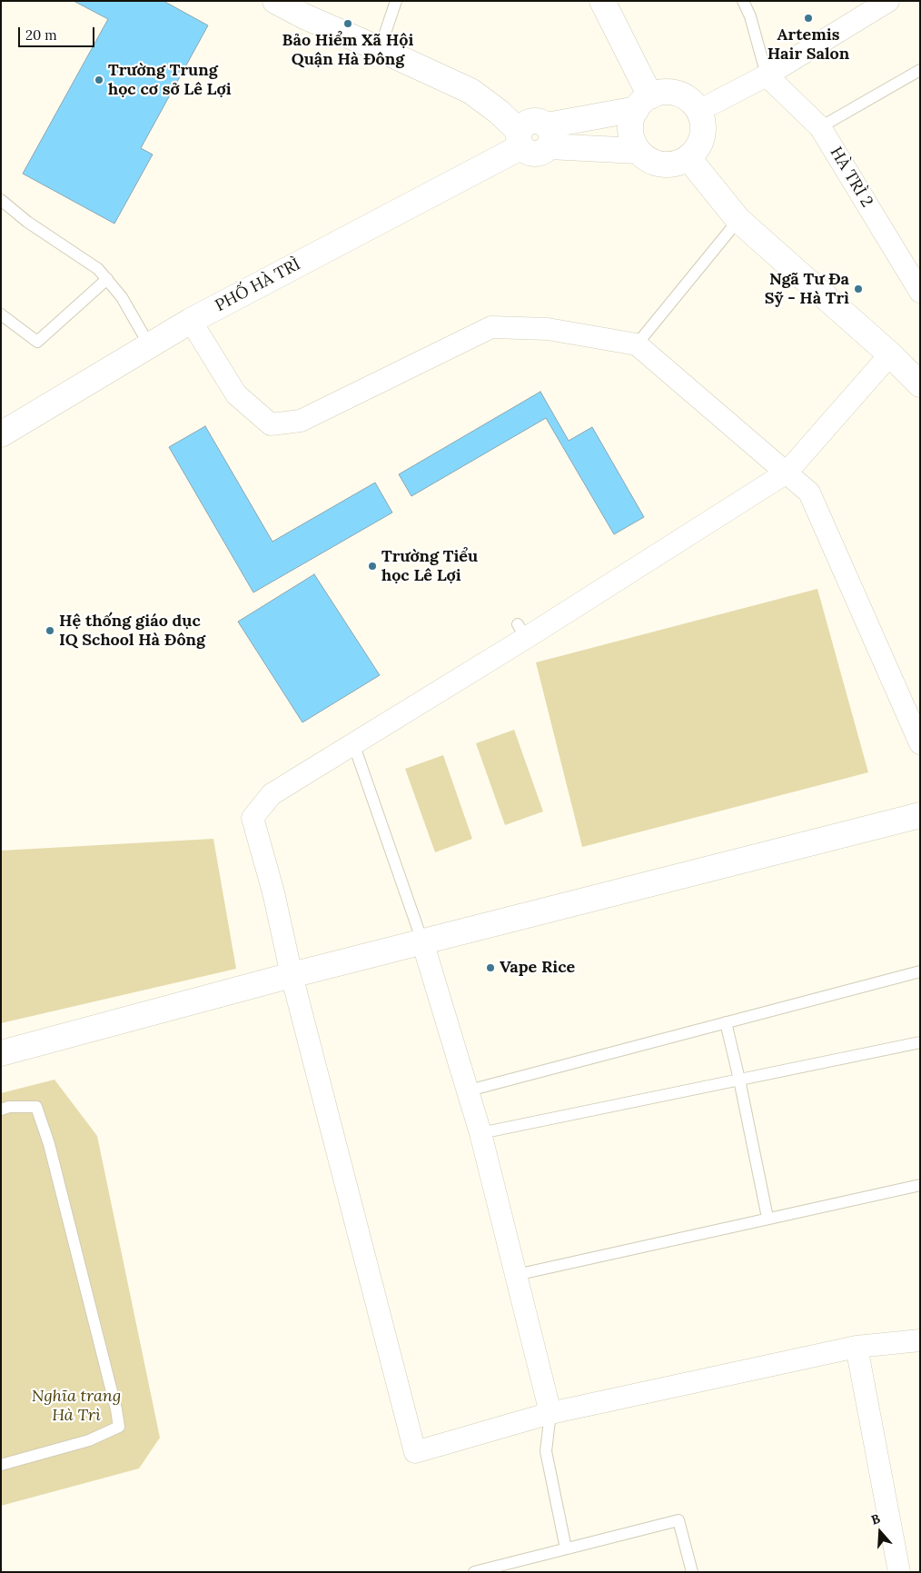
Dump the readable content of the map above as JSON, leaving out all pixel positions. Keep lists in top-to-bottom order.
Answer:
{
  "streets": {
    "street": ["HÀ TRÌ 2", "PHỐ HÀ TRÌ"]
  },
  "parks": ["Nghĩa trang Hà Trì"],
  "places": [
    "Artemis Hair Salon",
    "Bảo Hiểm Xã Hội Quận Hà Đông",
    "Trường Trung học cơ sở Lê Lợi",
    "Ngã Tư Đa Sỹ - Hà Trì",
    "Trường Tiểu học Lê Lợi",
    "Hệ thống giáo dục IQ School Hà Đông",
    "Vape Rice"
  ],
  "scale_bar": "20 m",
  "north": "top"
}
